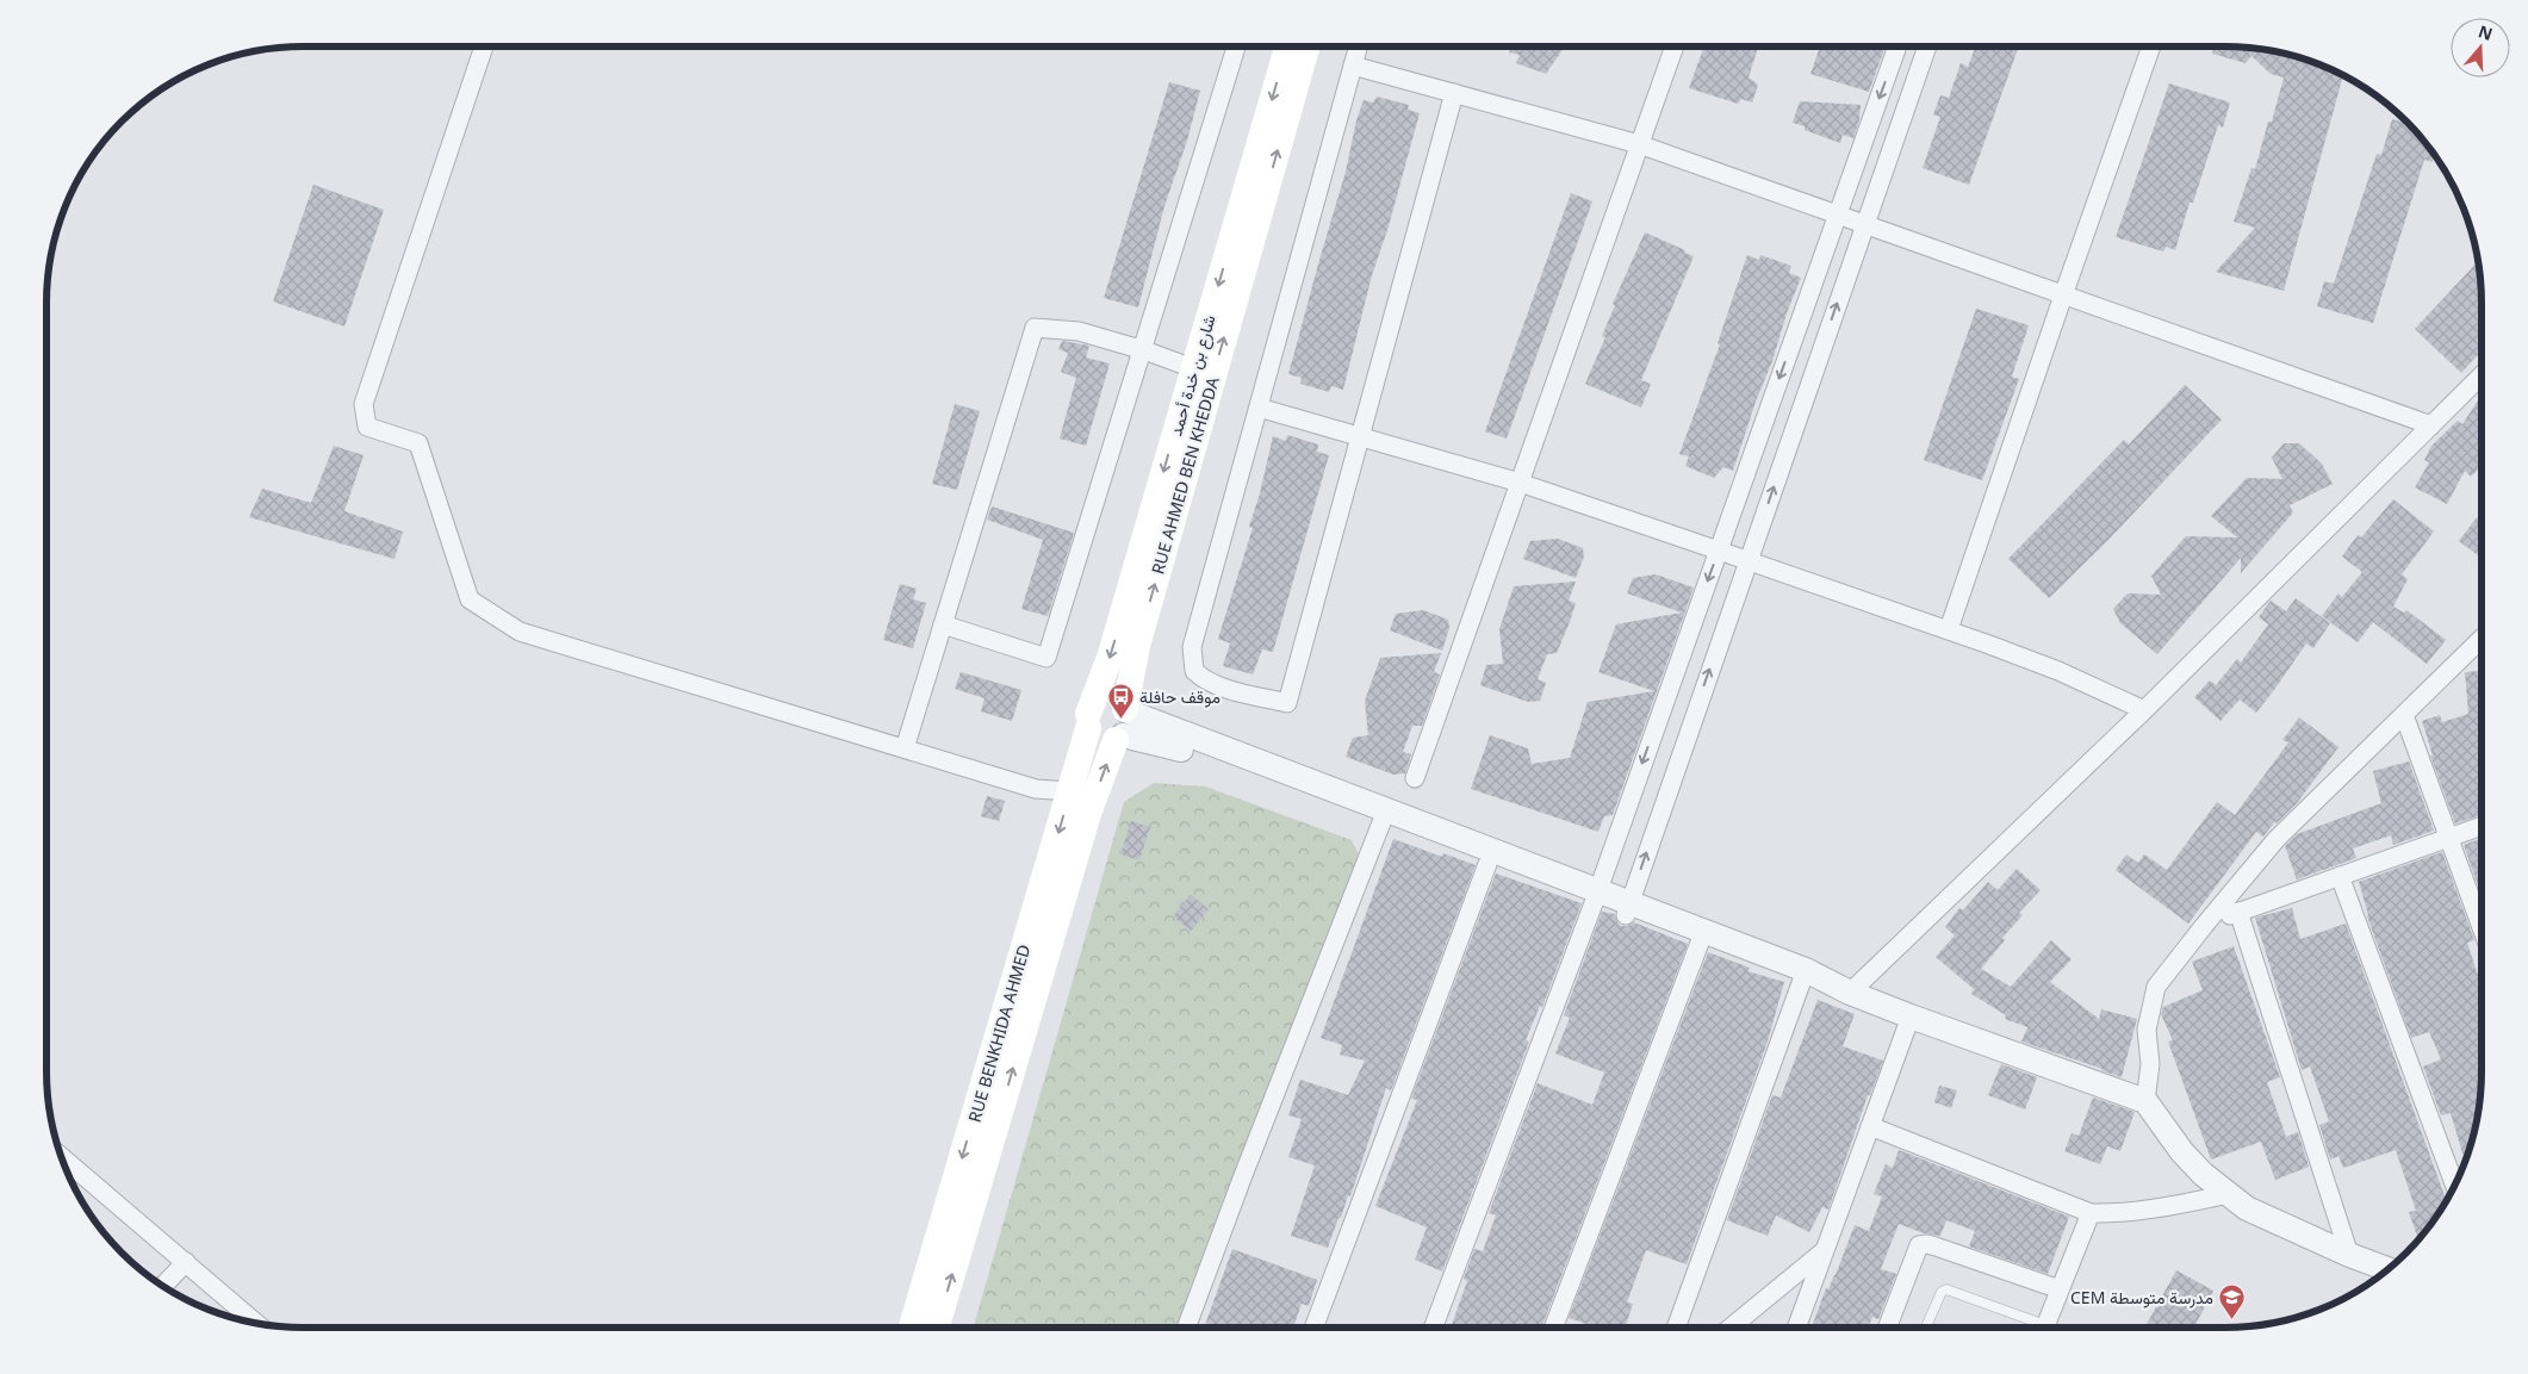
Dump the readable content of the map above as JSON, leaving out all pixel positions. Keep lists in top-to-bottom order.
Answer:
{
  "streets": {
    "main road": ["شارع بن خدة أحمد", "RUE AHMED BEN KHEDDA", "RUE BENKHIDA AHMED"]
  },
  "crossings": [
    ["شارع بن خدة أحمد", "RUE BENKHIDA AHMED"]
  ],
  "one_way": ["شارع بن خدة أحمد", "RUE AHMED BEN KHEDDA", "RUE BENKHIDA AHMED"],
  "places": {
    "bus stop": ["موقف حافلة"],
    "school or university": ["CEM مدرسة متوسطة"]
  },
  "north": "top"
}
